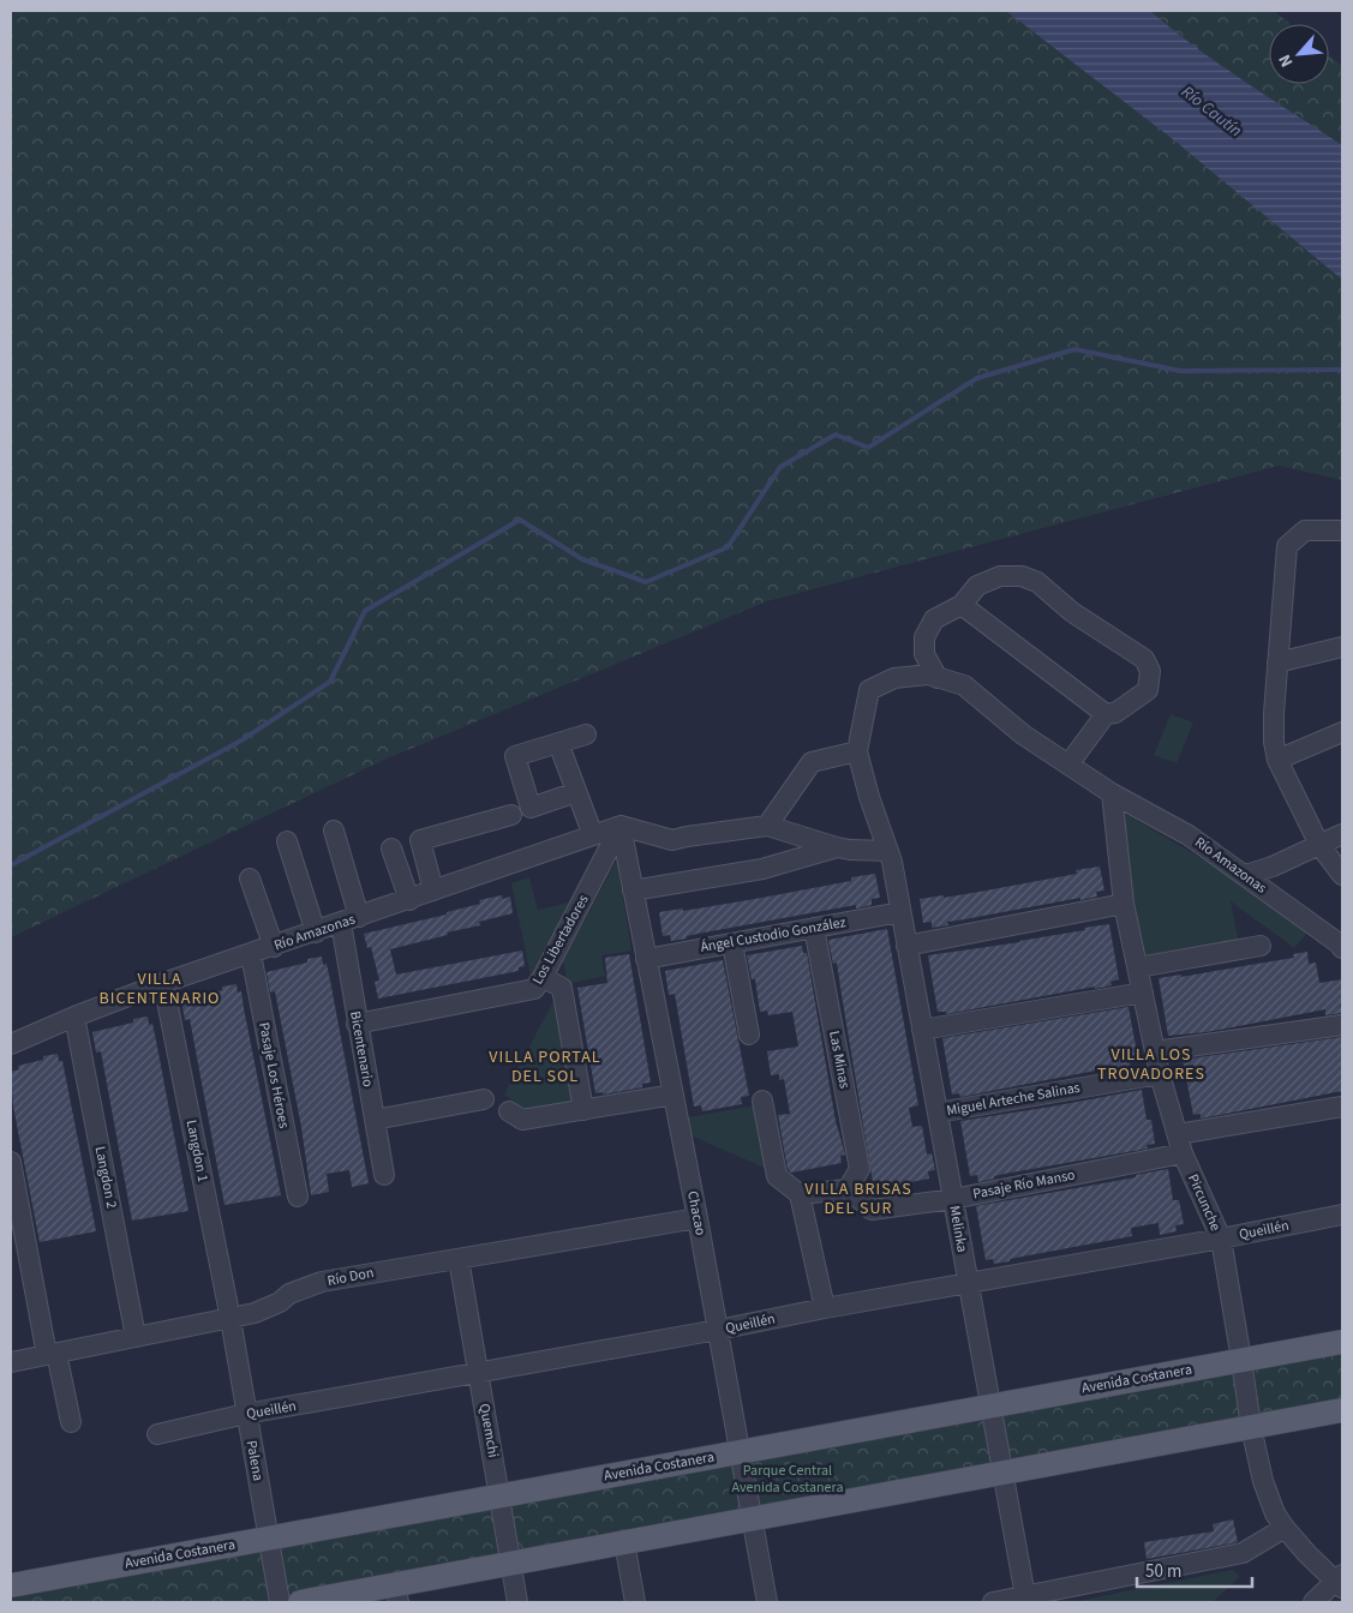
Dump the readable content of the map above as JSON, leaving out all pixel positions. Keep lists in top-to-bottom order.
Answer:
{
  "streets": {
    "main road": ["Avenida Costanera"],
    "street": [
      "Río Amazonas",
      "Ángel Custodio González",
      "Los Libertadores",
      "Bicentenario",
      "Las Minas",
      "Pasaje Los Héroes",
      "Miguel Arteche Salinas",
      "Langdon 1",
      "Langdon 2",
      "Pasaje Río Manso",
      "Pircunche",
      "Chacao",
      "Melinka",
      "Queillén",
      "Río Don",
      "Quemchi",
      "Palena"
    ]
  },
  "crossings": [
    ["Río Amazonas", "Los Libertadores"],
    ["Río Amazonas", "Bicentenario"],
    ["Río Amazonas", "Pasaje Los Héroes"],
    ["Río Amazonas", "Langdon 1"],
    ["Río Amazonas", "Langdon 2"],
    ["Río Amazonas", "Pircunche"],
    ["Río Amazonas", "Chacao"],
    ["Río Amazonas", "Melinka"],
    ["Ángel Custodio González", "Las Minas"],
    ["Ángel Custodio González", "Chacao"],
    ["Ángel Custodio González", "Melinka"],
    ["Los Libertadores", "Bicentenario"],
    ["Los Libertadores", "Chacao"],
    ["Las Minas", "Pasaje Río Manso"],
    ["Miguel Arteche Salinas", "Pircunche"],
    ["Miguel Arteche Salinas", "Melinka"],
    ["Langdon 1", "Río Don"],
    ["Langdon 1", "Palena"],
    ["Langdon 2", "Río Don"],
    ["Pasaje Río Manso", "Pircunche"],
    ["Pasaje Río Manso", "Melinka"],
    ["Pircunche", "Queillén"],
    ["Pircunche", "Avenida Costanera"],
    ["Chacao", "Queillén"],
    ["Chacao", "Río Don"],
    ["Chacao", "Avenida Costanera"],
    ["Melinka", "Queillén"],
    ["Melinka", "Avenida Costanera"],
    ["Queillén", "Quemchi"],
    ["Queillén", "Palena"],
    ["Río Don", "Quemchi"],
    ["Río Don", "Palena"],
    ["Avenida Costanera", "Quemchi"],
    ["Avenida Costanera", "Palena"]
  ],
  "districts": [
    "VILLA BICENTENARIO",
    "VILLA LOS TROVADORES",
    "VILLA PORTAL DEL SOL",
    "VILLA BRISAS DEL SUR"
  ],
  "water": ["Río Cautín"],
  "parks": ["Parque Central Avenida Costanera"],
  "scale_bar": "50 m",
  "north": "bottom left"
}
